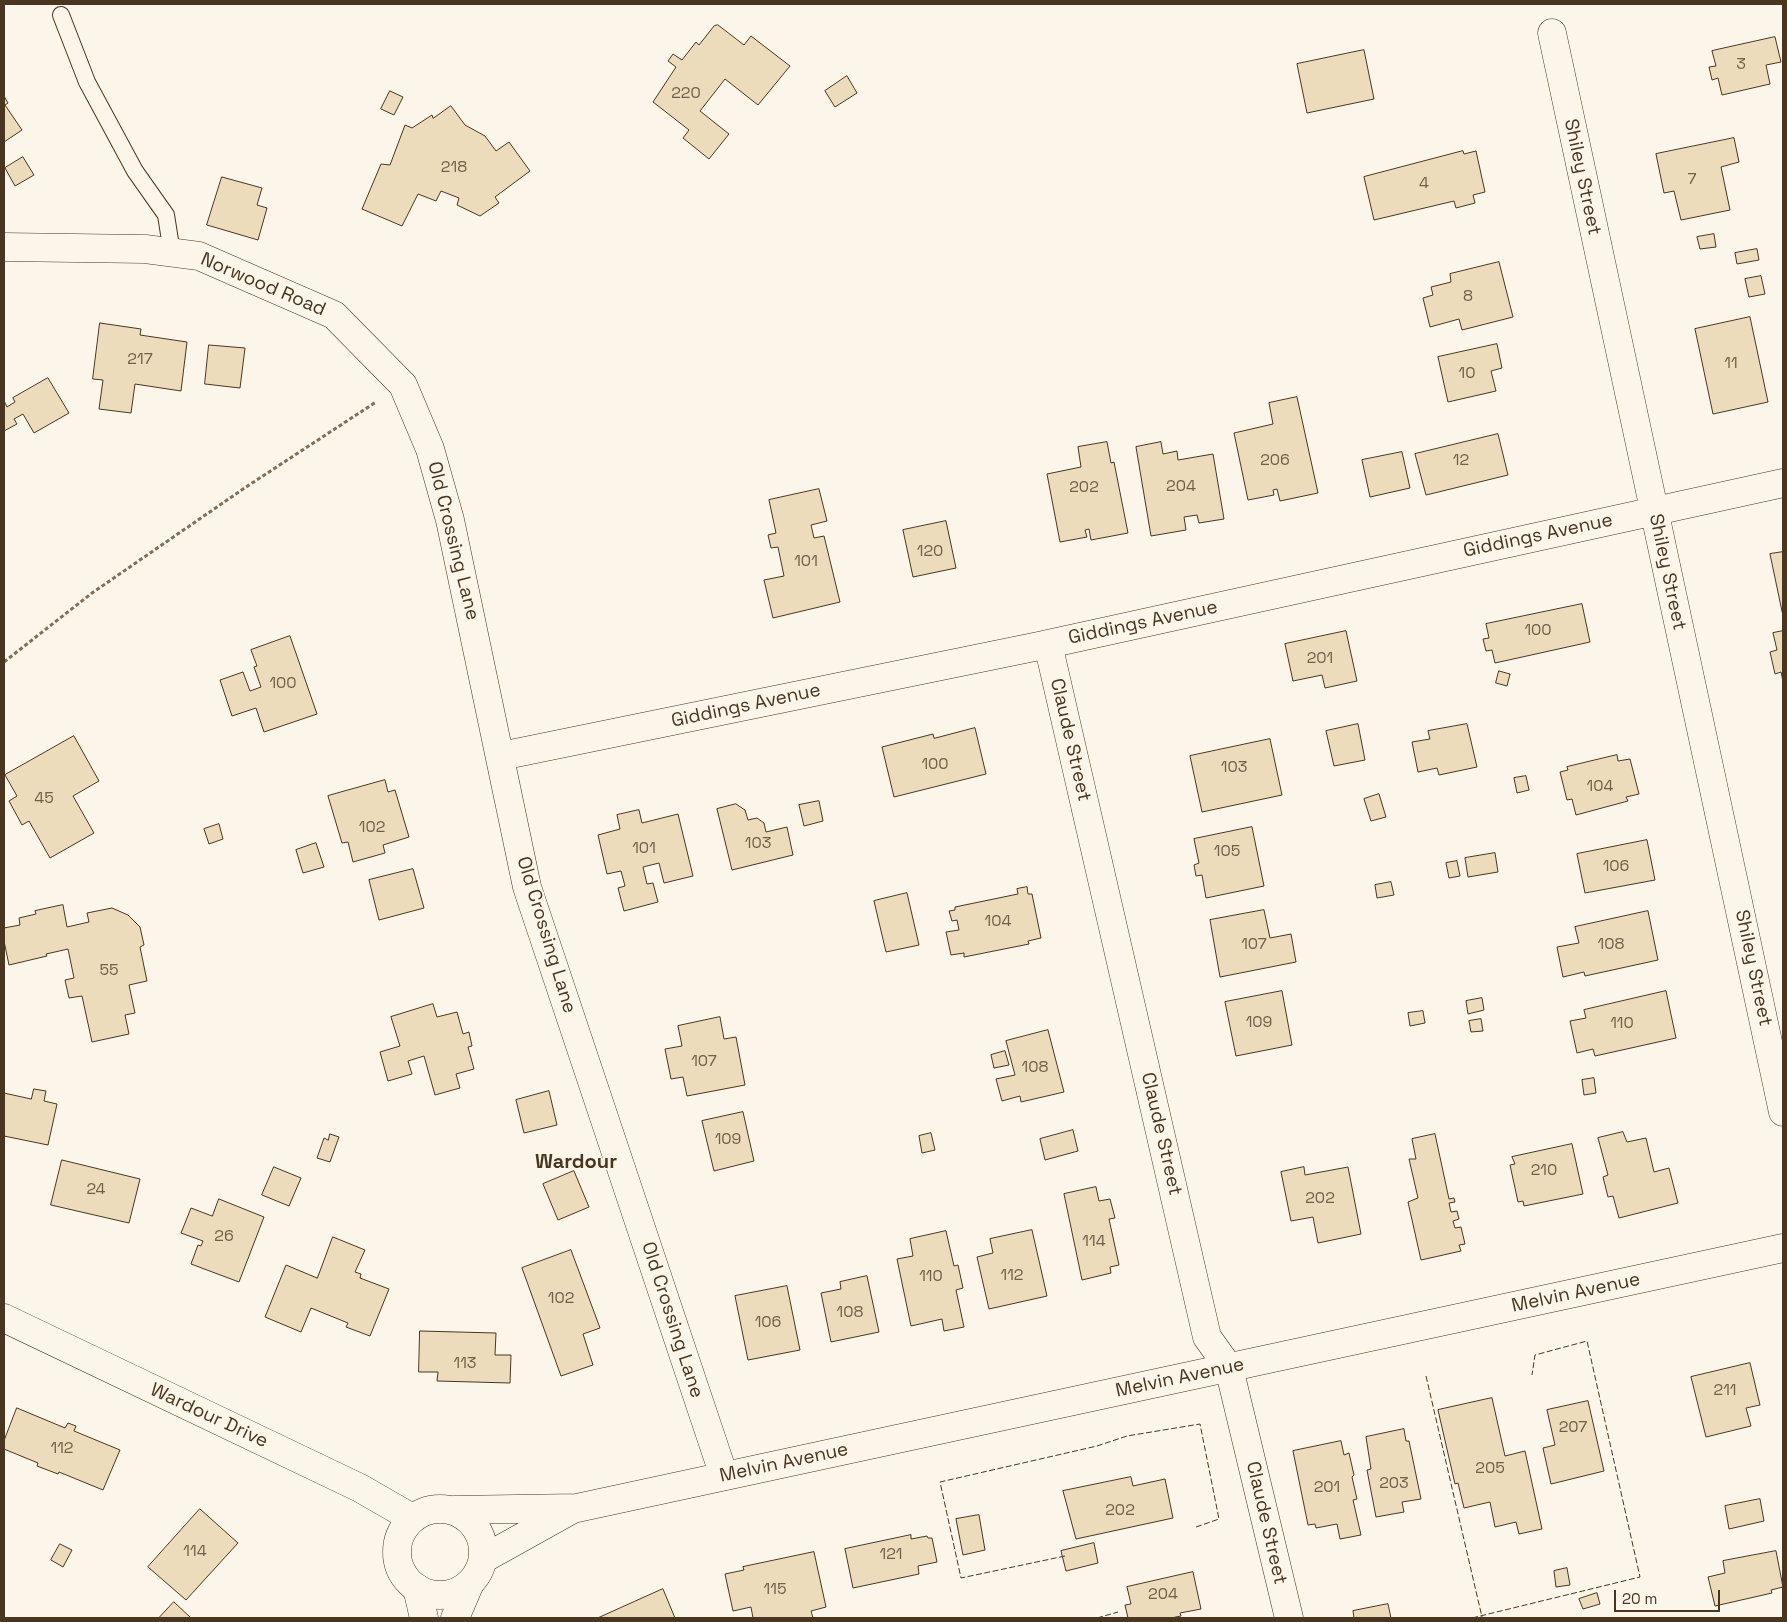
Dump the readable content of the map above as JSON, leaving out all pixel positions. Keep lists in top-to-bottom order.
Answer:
{
  "streets": {
    "street": [
      "Shiley Street",
      "Norwood Road",
      "Giddings Avenue",
      "Old Crossing Lane",
      "Claude Street",
      "Melvin Avenue",
      "Wardour Drive"
    ]
  },
  "crossings": [
    ["Shiley Street", "Giddings Avenue"],
    ["Norwood Road", "Old Crossing Lane"],
    ["Giddings Avenue", "Old Crossing Lane"],
    ["Giddings Avenue", "Claude Street"],
    ["Old Crossing Lane", "Melvin Avenue"],
    ["Claude Street", "Melvin Avenue"],
    ["Melvin Avenue", "Wardour Drive"]
  ],
  "districts": ["Wardour"],
  "house_numbers": [
    "3",
    "220",
    "218",
    "7",
    "4",
    "8",
    "217",
    "11",
    "10",
    "206",
    "12",
    "204",
    "202",
    "120",
    "101",
    "100",
    "201",
    "100",
    "100",
    "103",
    "104",
    "45",
    "102",
    "103",
    "101",
    "105",
    "106",
    "104",
    "107",
    "108",
    "55",
    "109",
    "110",
    "107",
    "108",
    "109",
    "210",
    "24",
    "202",
    "26",
    "114",
    "112",
    "110",
    "102",
    "108",
    "106",
    "113",
    "211",
    "207",
    "112",
    "205",
    "203",
    "201",
    "202",
    "114",
    "121",
    "115",
    "204"
  ],
  "scale_bar": "20 m"
}
